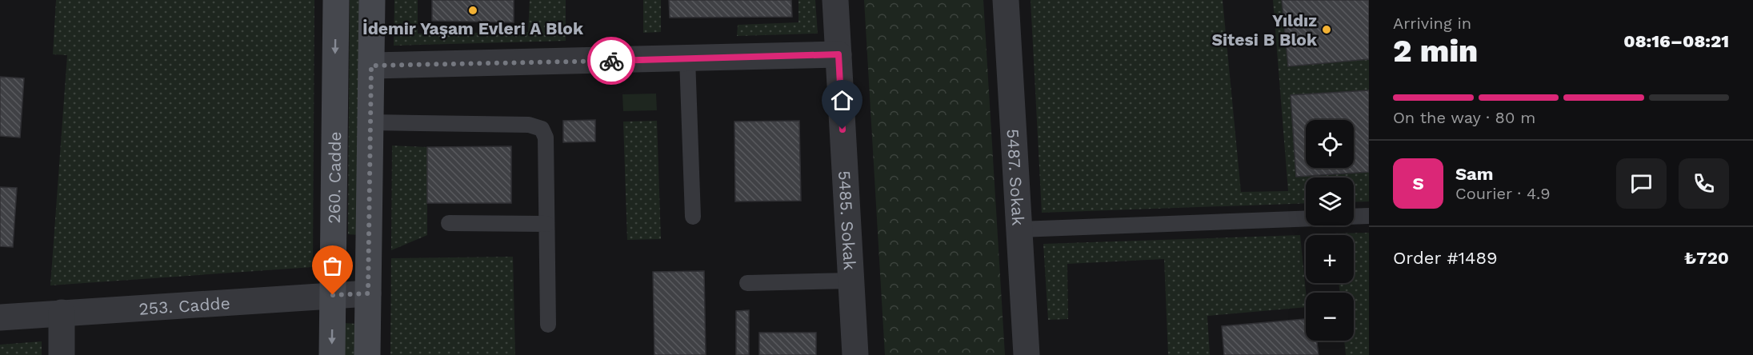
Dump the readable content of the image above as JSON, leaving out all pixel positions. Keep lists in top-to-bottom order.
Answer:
{
  "streets": {
    "street": [
      "260. Cadde",
      "5487. Sokak",
      "5485. Sokak",
      "253. Cadde"
    ]
  },
  "crossings": [
    ["260. Cadde", "253. Cadde"]
  ],
  "places": ["İdemir Yaşam Evleri A Blok", "Yıldız Sitesi B Blok"],
  "page": {
    "heading": ["2 min", "Arriving in", "08:16–08:21"],
    "panel": [
      "Sam",
      "Courier · 4.9",
      "Order #1489",
      "₺720"
    ],
    "bar": "On the way · 80 m",
    "map_buttons": ["+", "−"],
    "round": "S"
  }
}
